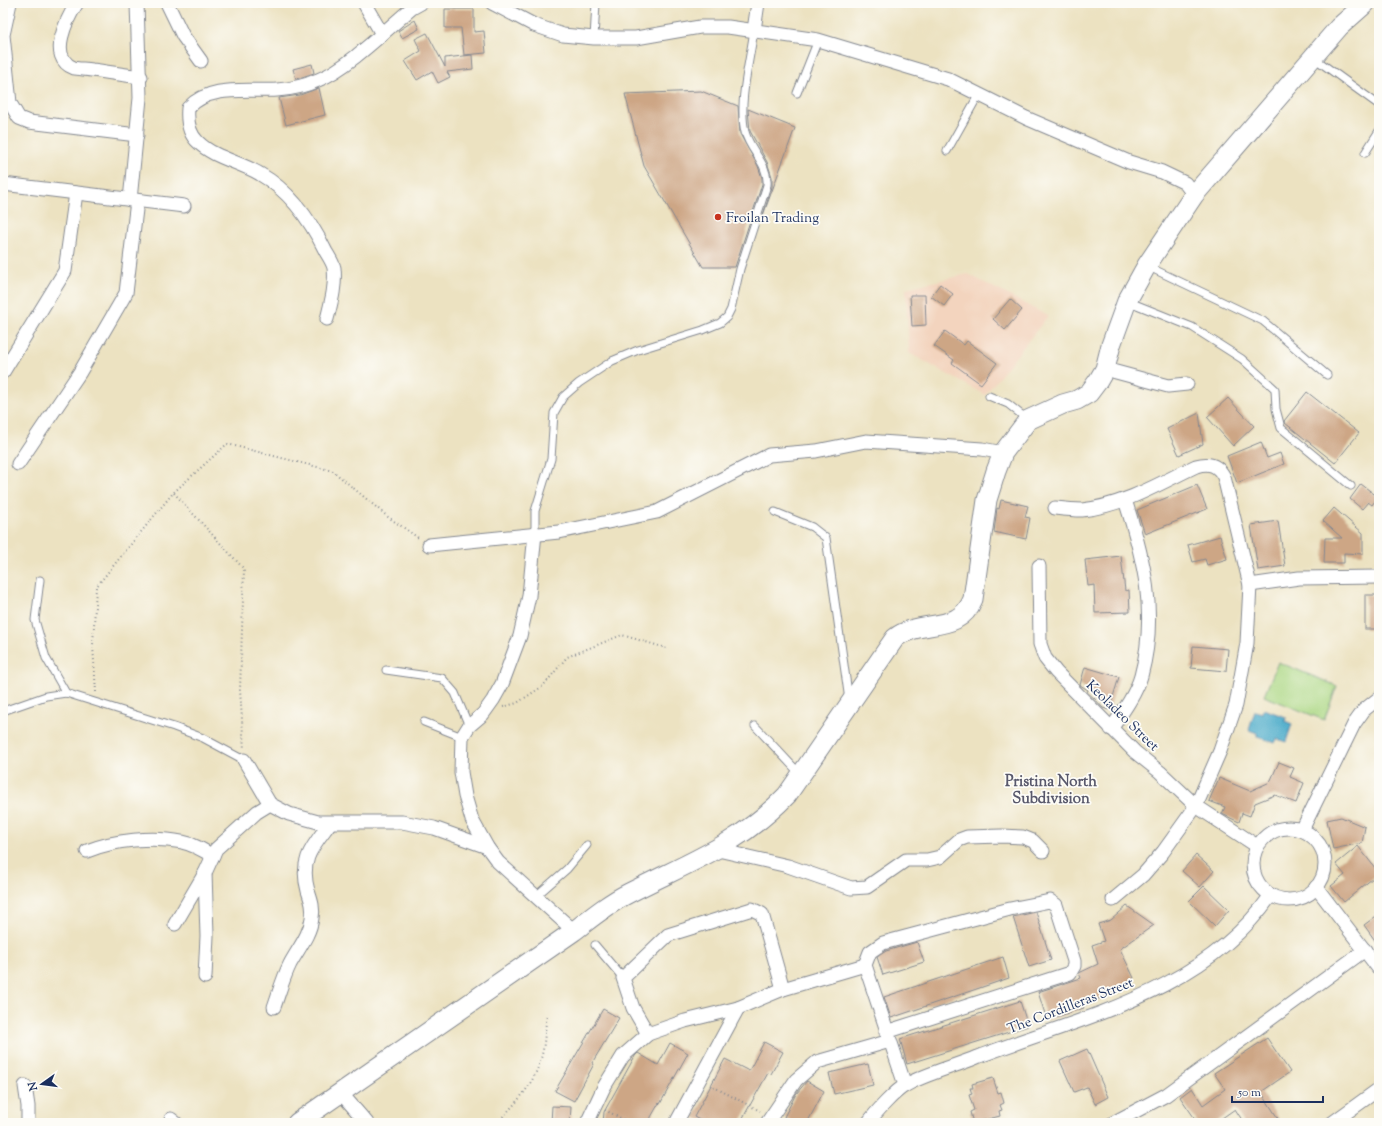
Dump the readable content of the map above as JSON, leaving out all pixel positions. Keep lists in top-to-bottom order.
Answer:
{
  "streets": {
    "street": ["Keoladeo Street", "The Cordilleras Street"]
  },
  "crossings": [
    ["Keoladeo Street", "The Cordilleras Street"]
  ],
  "districts": ["Pristina North Subdivision"],
  "places": ["Froilan Trading"],
  "scale_bar": "50 m",
  "north": "left"
}
